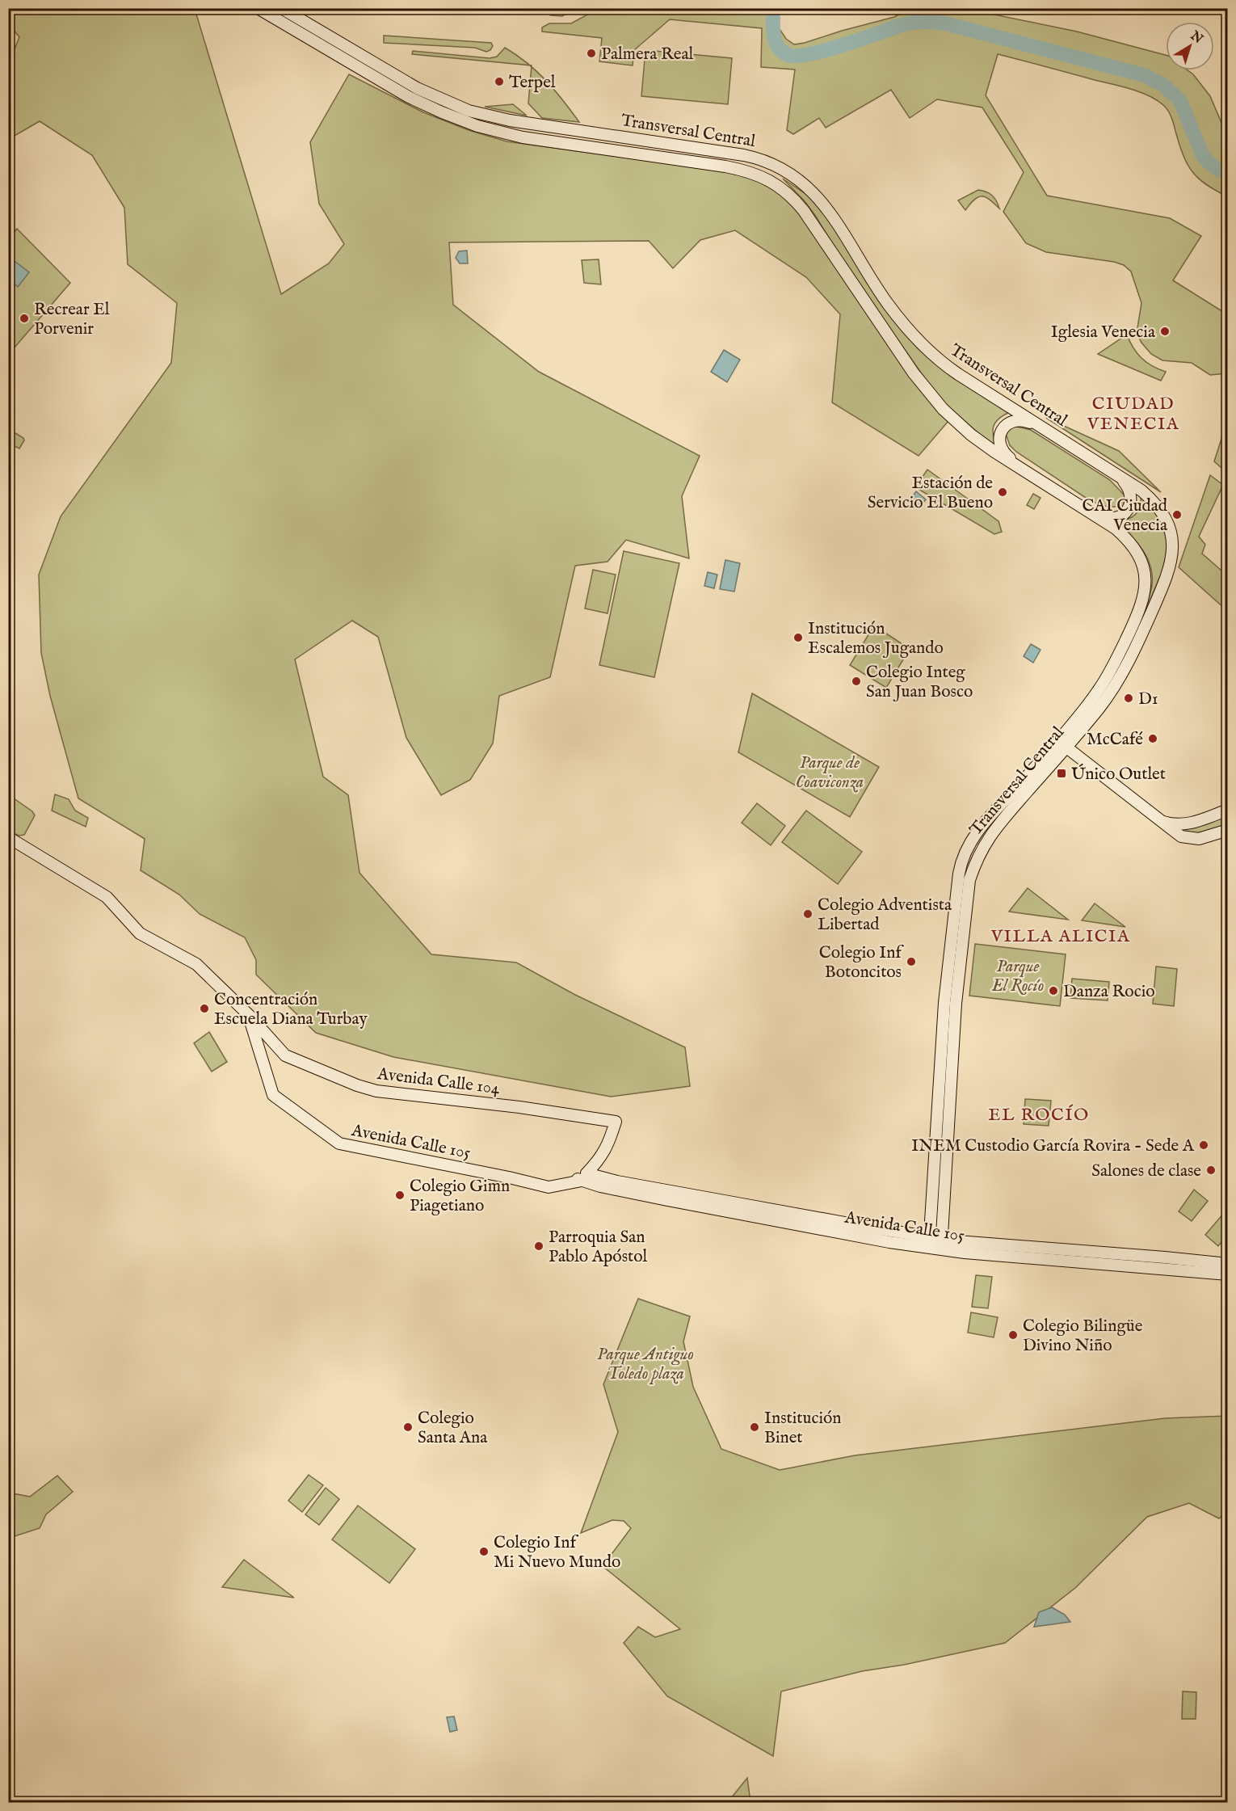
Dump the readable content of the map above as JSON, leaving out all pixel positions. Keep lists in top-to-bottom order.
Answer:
{
  "streets": {
    "main road": ["Transversal Central", "Avenida Calle 104", "Avenida Calle 105"]
  },
  "crossings": [
    ["Transversal Central", "Avenida Calle 105"],
    ["Avenida Calle 104", "Avenida Calle 105"]
  ],
  "districts": ["CIUDAD VENECIA", "VILLA ALICIA", "EL ROCÍO"],
  "parks": ["Parque de Coaviconza", "Parque El Rocío", "Parque Antiguo Toledo plaza"],
  "places": {
    "other": [
      "Palmera Real",
      "Terpel",
      "Recrear El Porvenir",
      "Iglesia Venecia",
      "Estación de Servicio El Bueno",
      "CAI Ciudad Venecia",
      "Institución Escalemos Jugando",
      "Colegio Integ San Juan Bosco",
      "D1",
      "McCafé",
      "Colegio Adventista Libertad",
      "Colegio Inf Botoncitos",
      "Danza Rocio",
      "Concentración Escuela Diana Turbay",
      "INEM Custodio García Rovira - Sede A",
      "Salones de clase",
      "Colegio Gimn Piagetiano",
      "Parroquia San Pablo Apóstol",
      "Colegio Bilingüe Divino Niño",
      "Colegio Santa Ana",
      "Institución Binet",
      "Colegio Inf Mi Nuevo Mundo"
    ],
    "transit": ["Único Outlet"]
  },
  "north": "top right"
}
